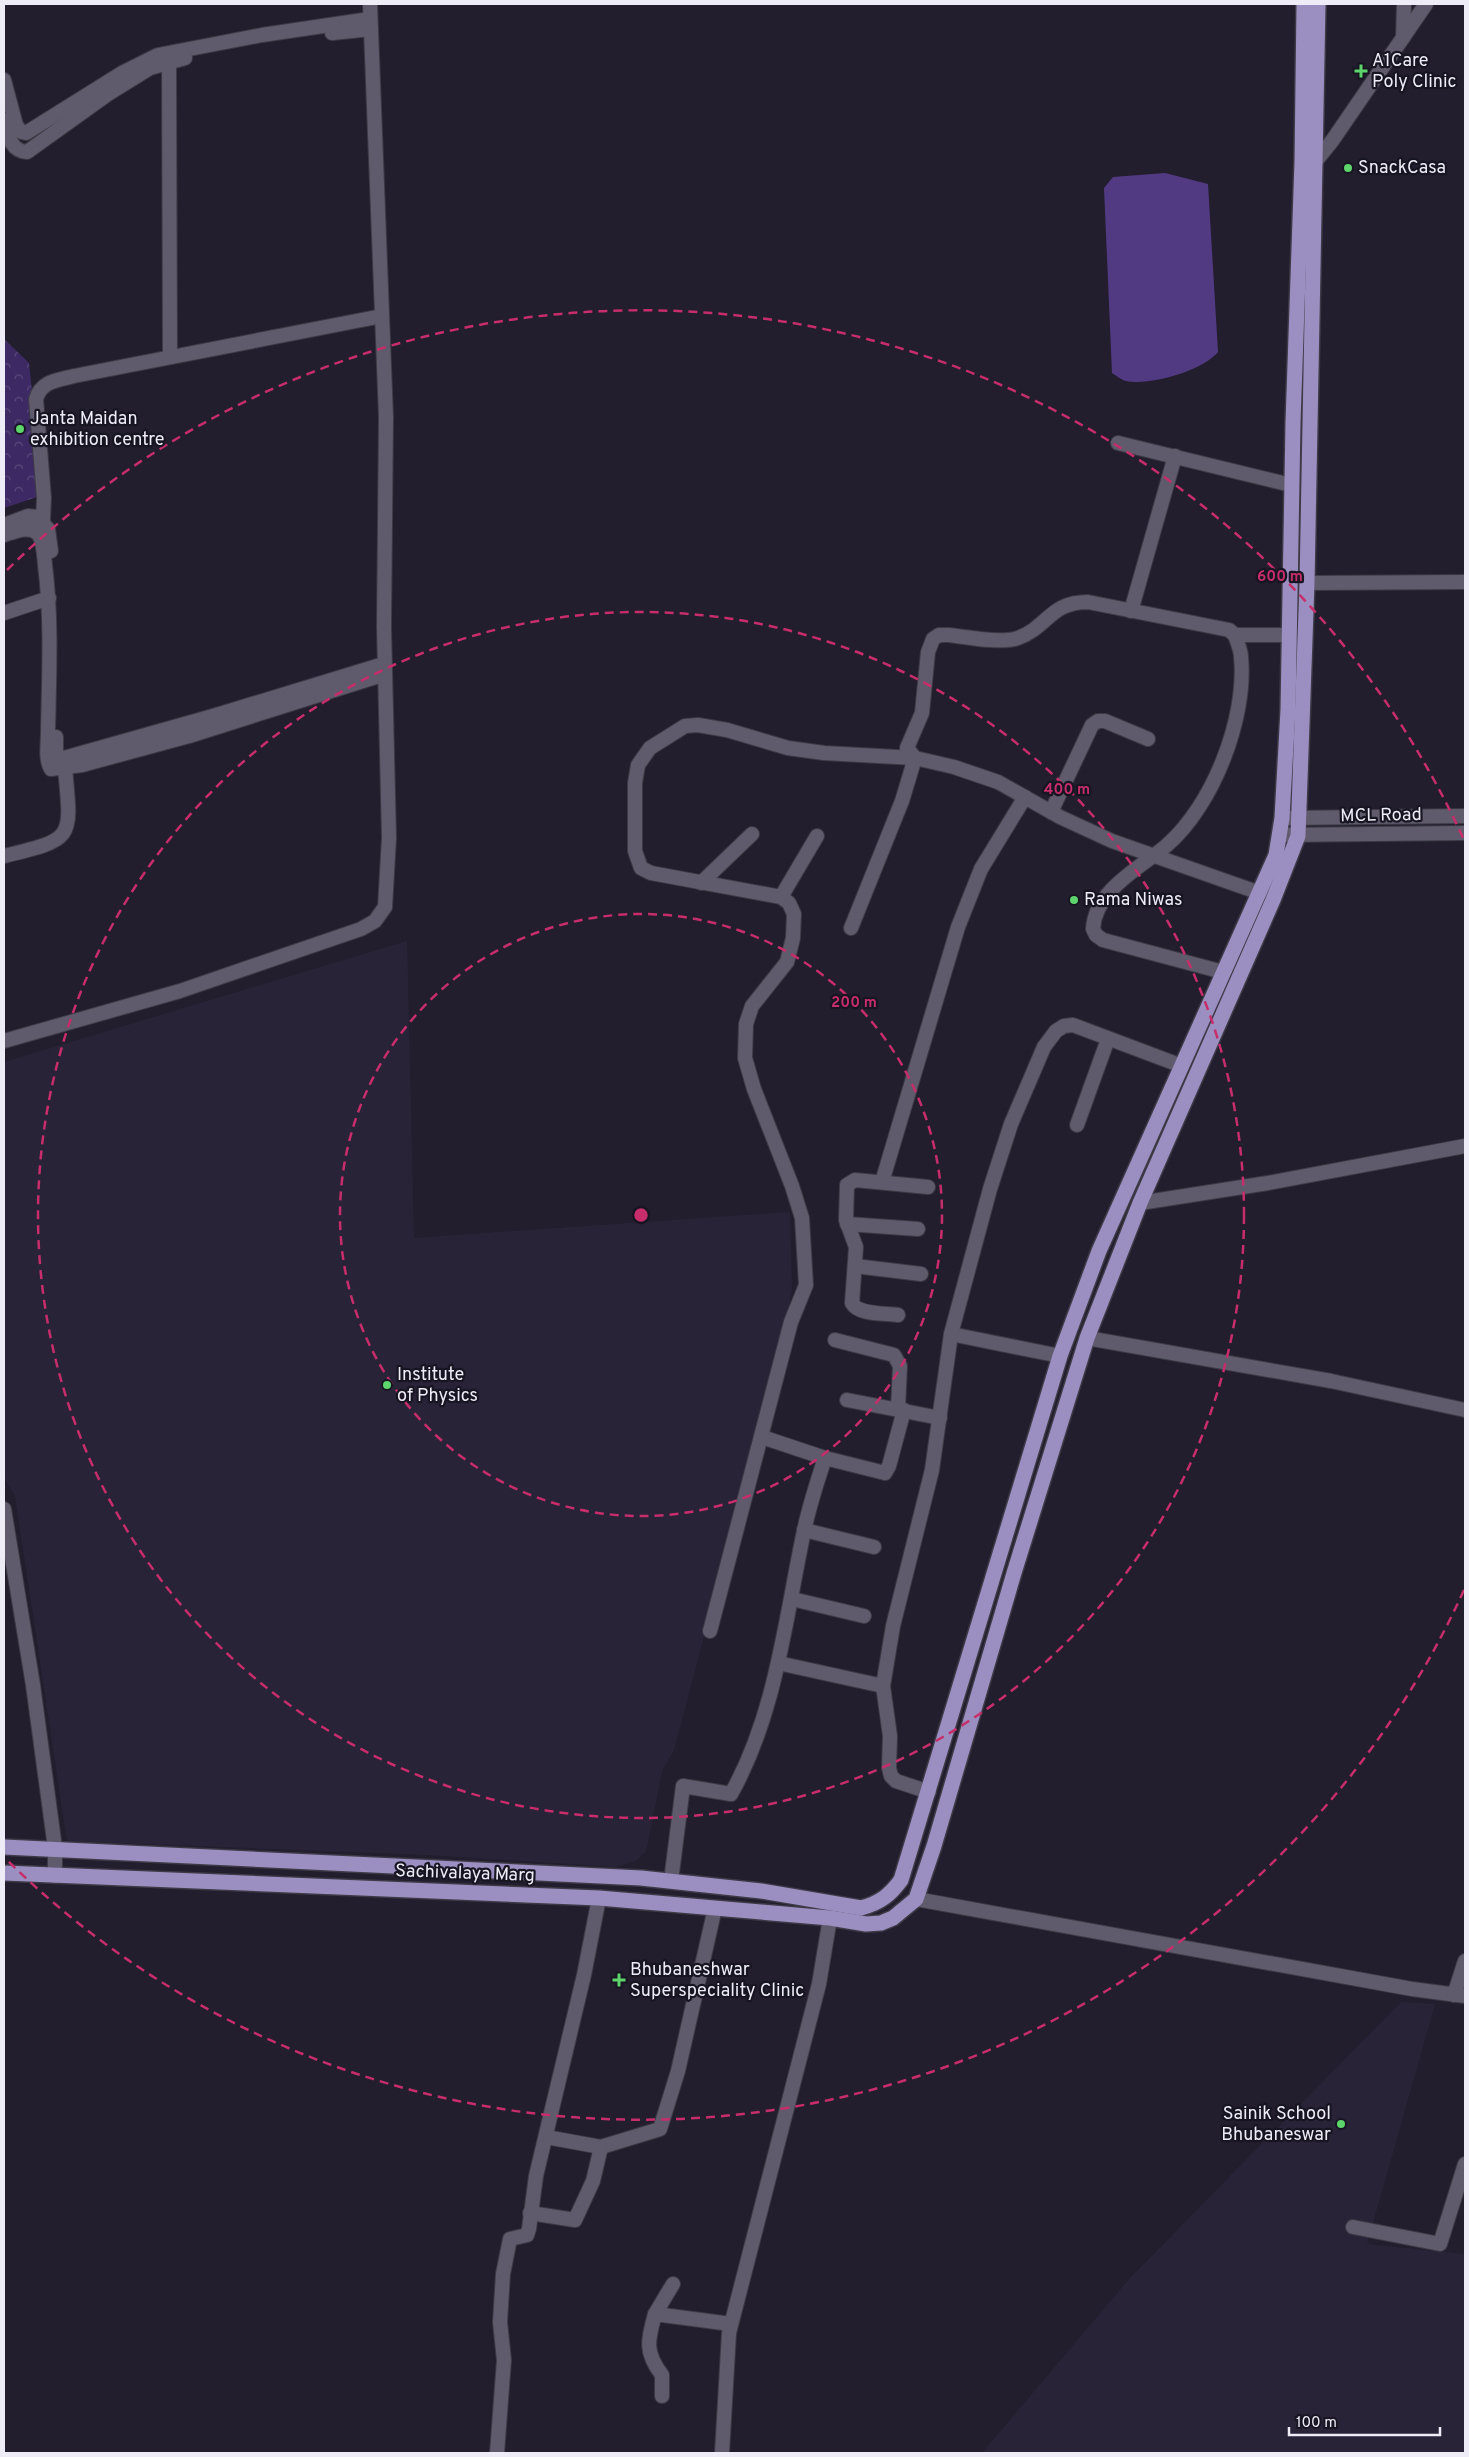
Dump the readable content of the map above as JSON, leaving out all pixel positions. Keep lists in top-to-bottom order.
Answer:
{
  "streets": {
    "main road": ["Sachivalaya Marg"],
    "street": ["MCL Road"]
  },
  "places": {
    "health": ["A1Care Poly Clinic", "Bhubaneshwar Superspeciality Clinic"],
    "other": [
      "SnackCasa",
      "Janta Maidan exhibition centre",
      "Rama Niwas",
      "Institute of Physics",
      "Sainik School Bhubaneswar"
    ]
  },
  "scale_bar": "100 m",
  "rings": ["600 m", "400 m", "200 m"]
}
